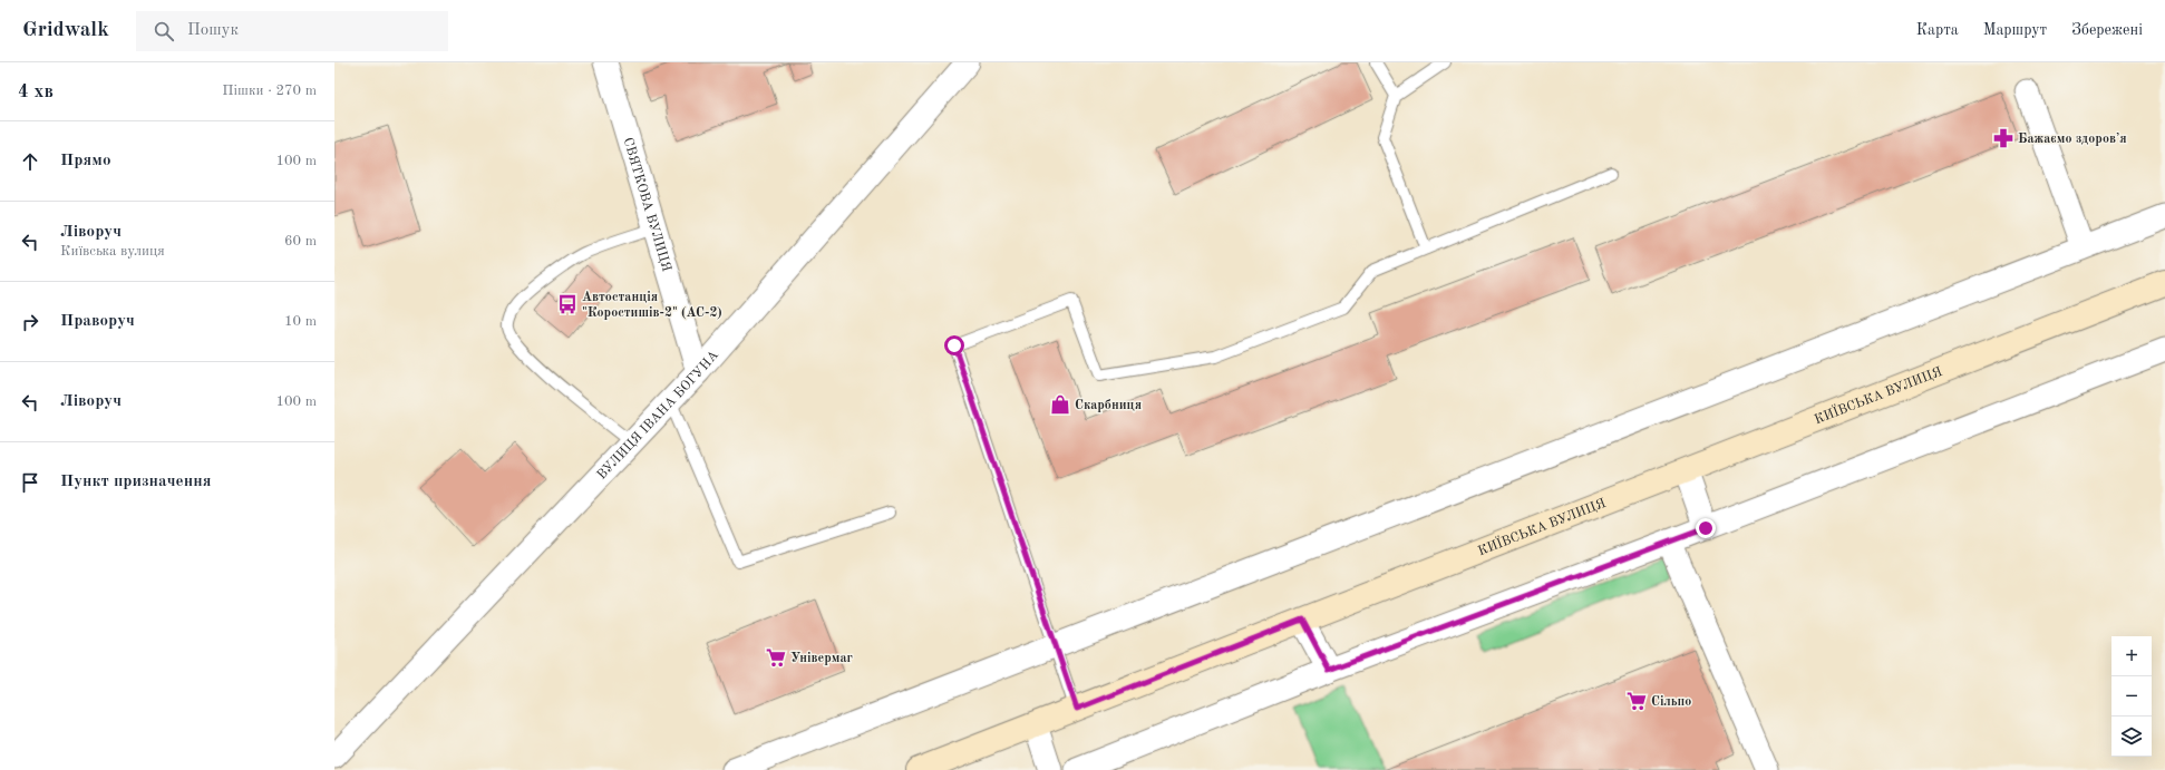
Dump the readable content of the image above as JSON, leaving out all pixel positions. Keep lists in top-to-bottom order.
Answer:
{
  "streets": {
    "main road": ["КИЇВСЬКА ВУЛИЦЯ"],
    "street": ["СВЯТКОВА ВУЛИЦЯ", "ВУЛИЦЯ ІВАНА БОГУНА"]
  },
  "crossings": [
    ["СВЯТКОВА ВУЛИЦЯ", "ВУЛИЦЯ ІВАНА БОГУНА"]
  ],
  "places": {
    "pharmacy": ["Бажаємо здоровʼя"],
    "bus stop": ["Автостанція \"Коростишів-2\" (АС-2)"],
    "shop": ["Скарбниця"],
    "supermarket": ["Універмаг", "Сільпо"]
  },
  "page": {
    "header": "Gridwalk",
    "search": "Пошук",
    "nav": ["Карта", "Маршрут", "Збережені"],
    "heading": ["4 хв", "Пішки · 270 m"],
    "list": [
      ["Прямо", "100 m"],
      ["Ліворуч", "Київська вулиця", "60 m"],
      ["Праворуч", "10 m"],
      ["Ліворуч", "100 m"],
      "Пункт призначення"
    ],
    "map_buttons": ["+", "−"]
  }
}
